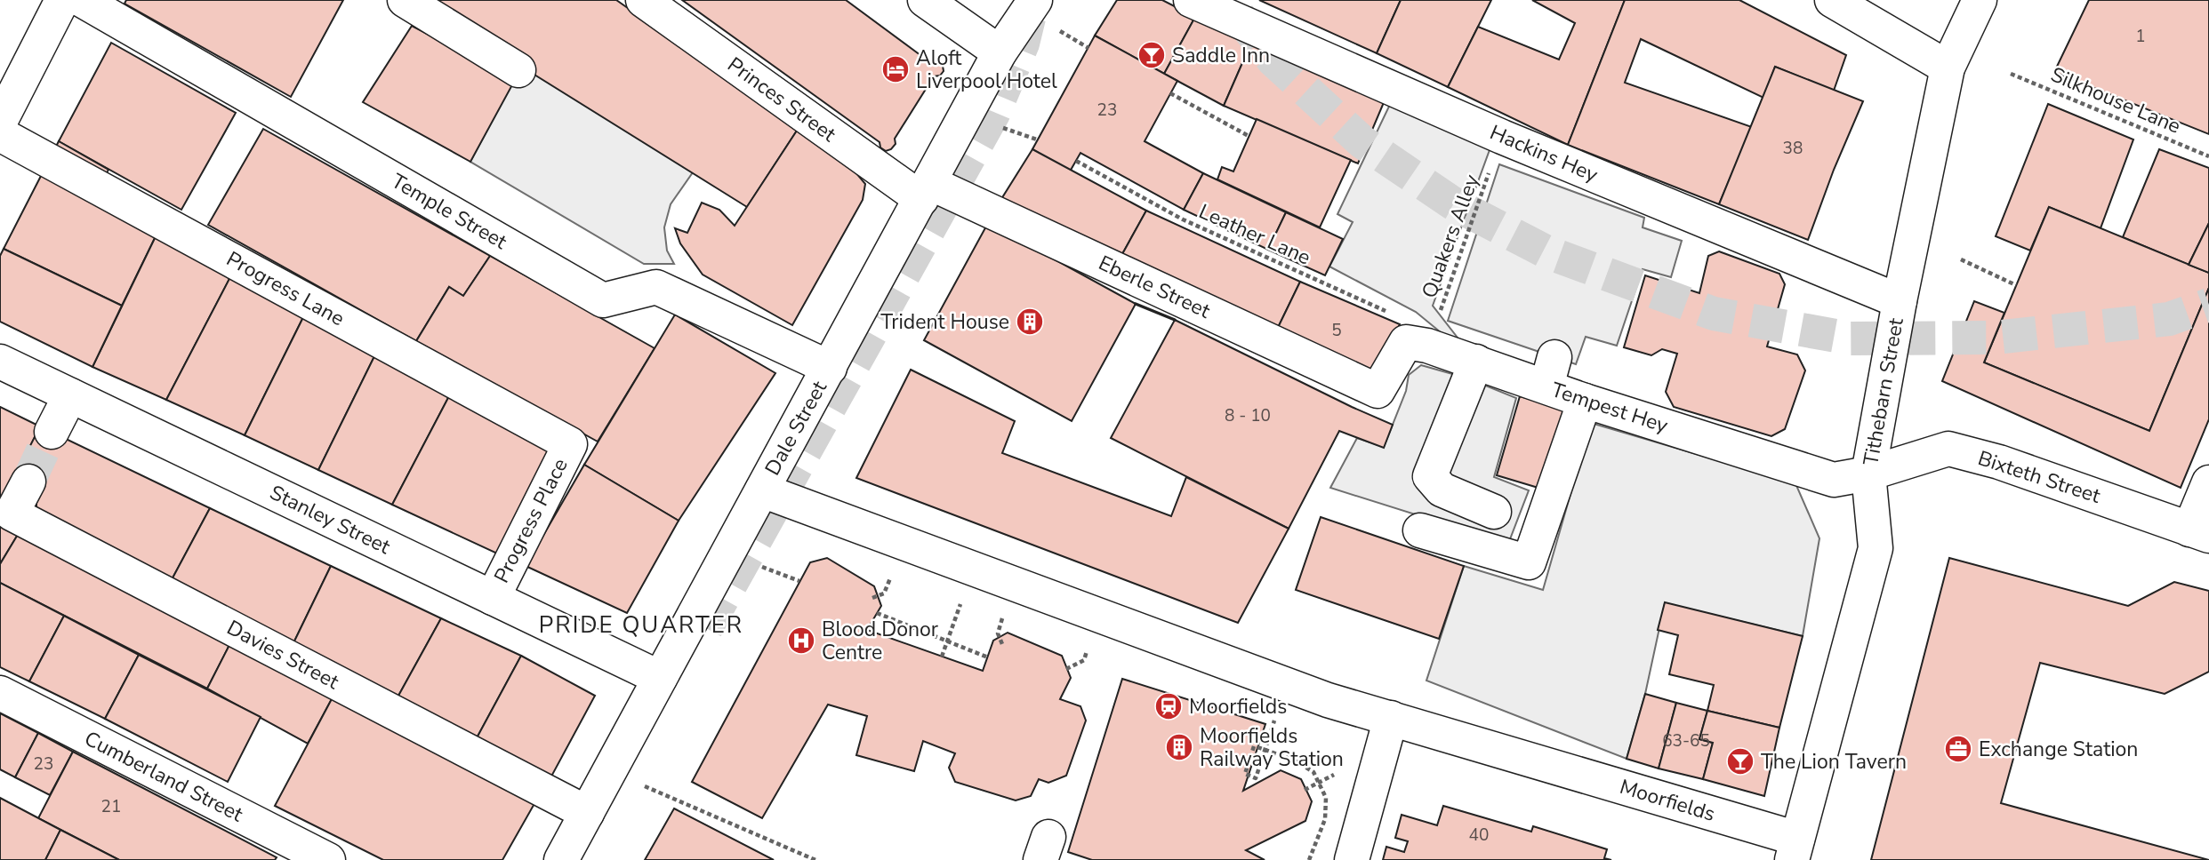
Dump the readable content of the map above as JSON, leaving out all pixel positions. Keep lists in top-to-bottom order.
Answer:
{
  "streets": {
    "street": [
      "Princes Street",
      "Hackins Hey",
      "Temple Street",
      "Eberle Street",
      "Progress Lane",
      "Tithebarn Street",
      "Tempest Hey",
      "Dale Street",
      "Bixteth Street",
      "Stanley Street",
      "Progress Place",
      "Davies Street",
      "Cumberland Street",
      "Moorfields"
    ],
    "path": ["Silkhouse Lane", "Leather Lane", "Quakers Alley"]
  },
  "crossings": [
    ["Princes Street", "Eberle Street"],
    ["Princes Street", "Dale Street"],
    ["Hackins Hey", "Quakers Alley"],
    ["Hackins Hey", "Tithebarn Street"],
    ["Temple Street", "Dale Street"],
    ["Leather Lane", "Quakers Alley"],
    ["Leather Lane", "Eberle Street"],
    ["Leather Lane", "Tempest Hey"],
    ["Quakers Alley", "Eberle Street"],
    ["Quakers Alley", "Tempest Hey"],
    ["Eberle Street", "Tempest Hey"],
    ["Eberle Street", "Dale Street"],
    ["Progress Lane", "Progress Place"],
    ["Tithebarn Street", "Tempest Hey"],
    ["Tithebarn Street", "Bixteth Street"],
    ["Tithebarn Street", "Moorfields"],
    ["Tempest Hey", "Bixteth Street"],
    ["Dale Street", "Stanley Street"],
    ["Dale Street", "Davies Street"],
    ["Dale Street", "Moorfields"],
    ["Stanley Street", "Progress Place"]
  ],
  "districts": ["PRIDE QUARTER"],
  "places": {
    "bar": ["Saddle Inn", "The Lion Tavern"],
    "hotel": ["Aloft Liverpool Hotel"],
    "building": ["Trident House", "Moorfields Railway Station"],
    "hospital": ["Blood Donor Centre"],
    "station": ["Moorfields"],
    "office": ["Exchange Station"]
  },
  "house_numbers": [
    "1",
    "23",
    "38",
    "5",
    "8 - 10",
    "63-65",
    "23",
    "21",
    "40"
  ]
}
